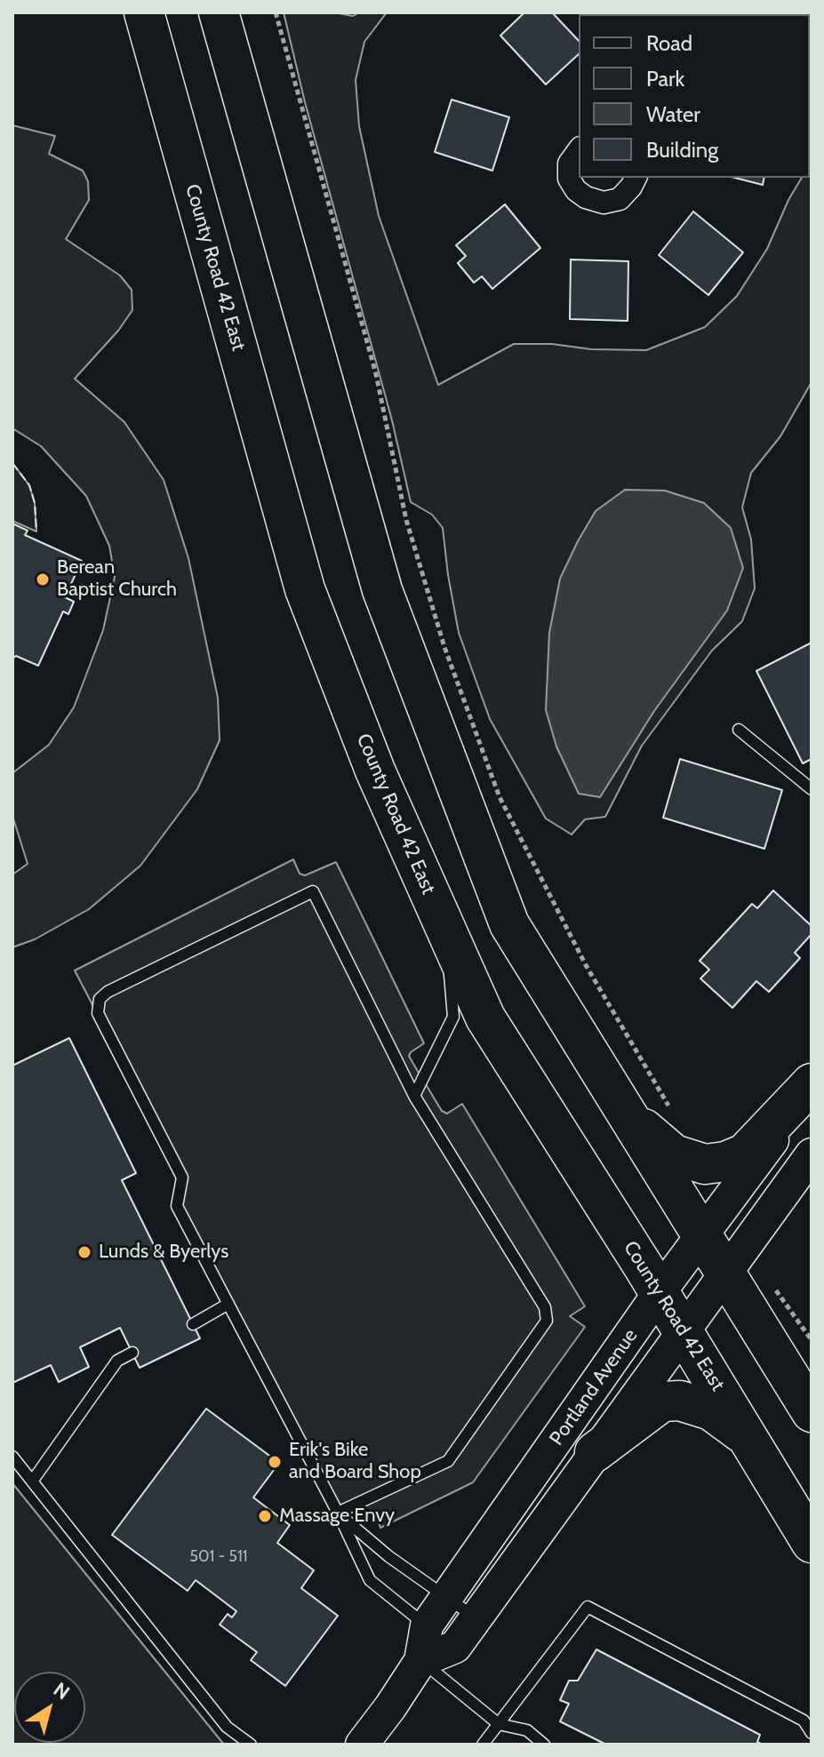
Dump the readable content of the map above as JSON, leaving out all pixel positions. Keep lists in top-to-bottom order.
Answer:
{
  "streets": {
    "highway": ["County Road 42 East"],
    "street": ["Portland Avenue"]
  },
  "crossings": [
    ["County Road 42 East", "Portland Avenue"]
  ],
  "places": [
    "Berean Baptist Church",
    "Lunds & Byerlys",
    "Erik's Bike and Board Shop",
    "Massage Envy"
  ],
  "house_numbers": ["501 - 511"],
  "legend": [
    "Road",
    "Park",
    "Water",
    "Building"
  ],
  "north": "top right"
}
